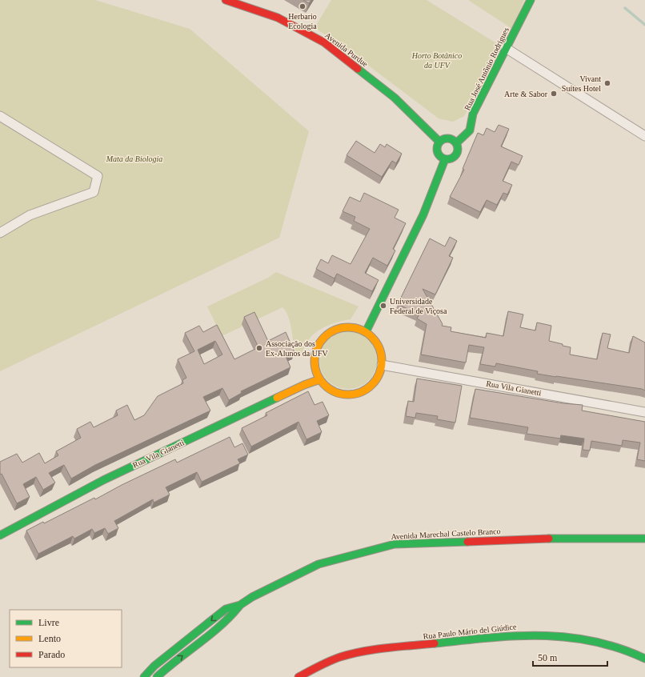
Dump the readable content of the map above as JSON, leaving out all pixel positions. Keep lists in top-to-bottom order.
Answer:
{
  "streets": {
    "street": [
      "Avenida Purdue",
      "Rua José Antônio Rodrigues",
      "Rua Vila Gianetti",
      "Avenida Marechal Castelo Branco",
      "Rua Paulo Mário del Giúdice"
    ]
  },
  "crossings": [
    ["Avenida Purdue", "Rua José Antônio Rodrigues"]
  ],
  "parks": ["Horto Botânico da UFV", "Mata da Biologia"],
  "places": [
    "Herbario Ecologia",
    "Vivant Suítes Hotel",
    "Arte & Sabor",
    "Universidade Federal de Viçosa",
    "Associação dos Ex-Alunos da UFV"
  ],
  "legend": ["Livre", "Lento", "Parado"],
  "scale_bar": "50 m"
}
